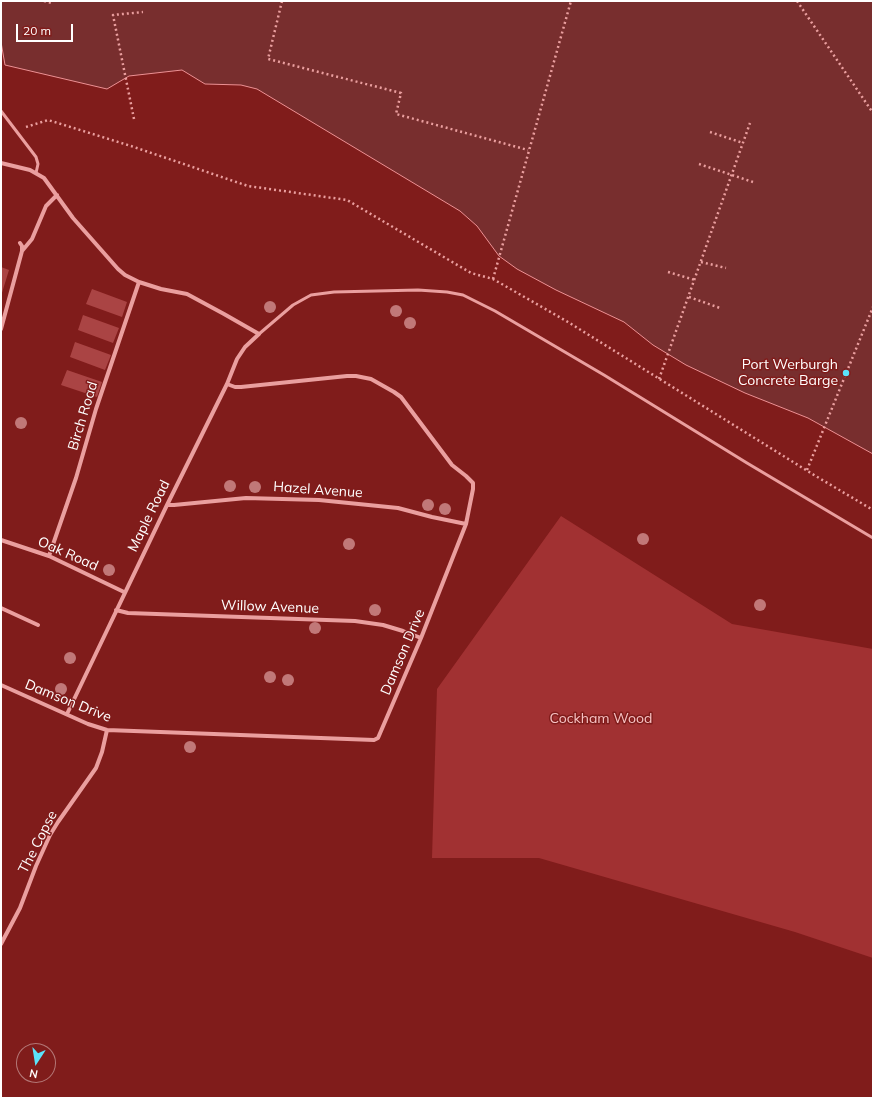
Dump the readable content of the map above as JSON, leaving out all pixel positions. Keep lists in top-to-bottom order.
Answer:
{
  "streets": {
    "street": [
      "Birch Road",
      "Hazel Avenue",
      "Maple Road",
      "Oak Road",
      "Willow Avenue",
      "Damson Drive",
      "The Copse"
    ]
  },
  "crossings": [
    ["Birch Road", "Oak Road"],
    ["Hazel Avenue", "Maple Road"],
    ["Hazel Avenue", "Damson Drive"],
    ["Maple Road", "Oak Road"],
    ["Maple Road", "Willow Avenue"],
    ["Maple Road", "Damson Drive"],
    ["Willow Avenue", "Damson Drive"],
    ["Damson Drive", "The Copse"]
  ],
  "parks": ["Cockham Wood"],
  "places": ["Port Werburgh Concrete Barge"],
  "scale_bar": "20 m",
  "north": "bottom"
}
